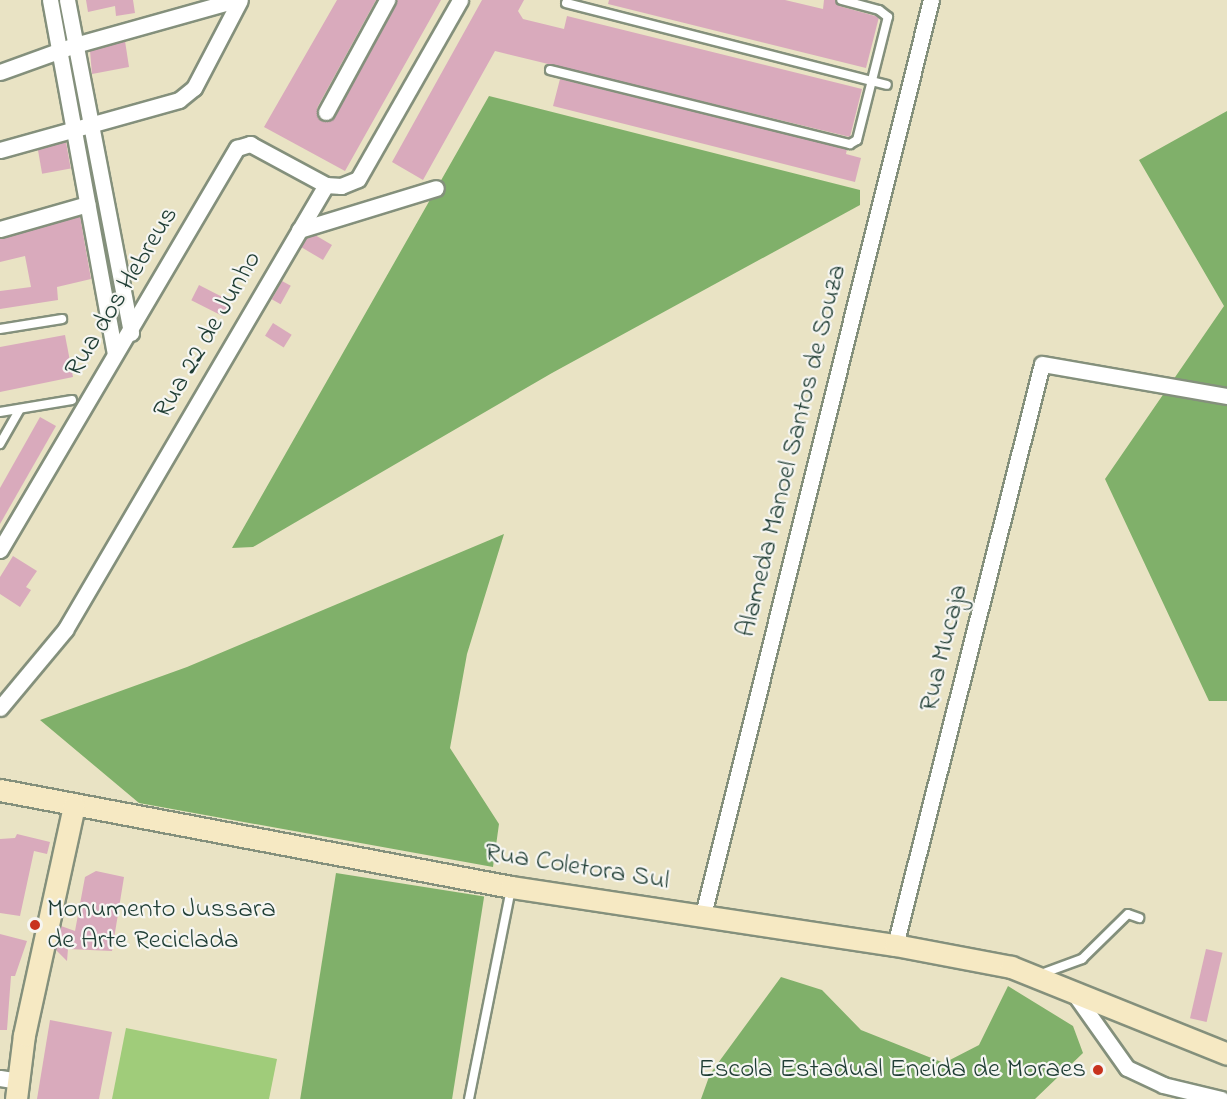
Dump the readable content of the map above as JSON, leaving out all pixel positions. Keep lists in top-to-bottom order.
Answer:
{
  "streets": {
    "street": [
      "Rua dos Hebreus",
      "Rua 22 de Junho",
      "Alameda Manoel Santos de Souza",
      "Rua Mucaja",
      "Rua Coletora Sul"
    ]
  },
  "crossings": [
    ["Rua dos Hebreus", "Rua 22 de Junho"],
    ["Alameda Manoel Santos de Souza", "Rua Coletora Sul"],
    ["Rua Mucaja", "Rua Coletora Sul"]
  ],
  "places": ["Monumento Jussara de Arte Reciclada", "Escola Estadual Eneida de Moraes"]
}
